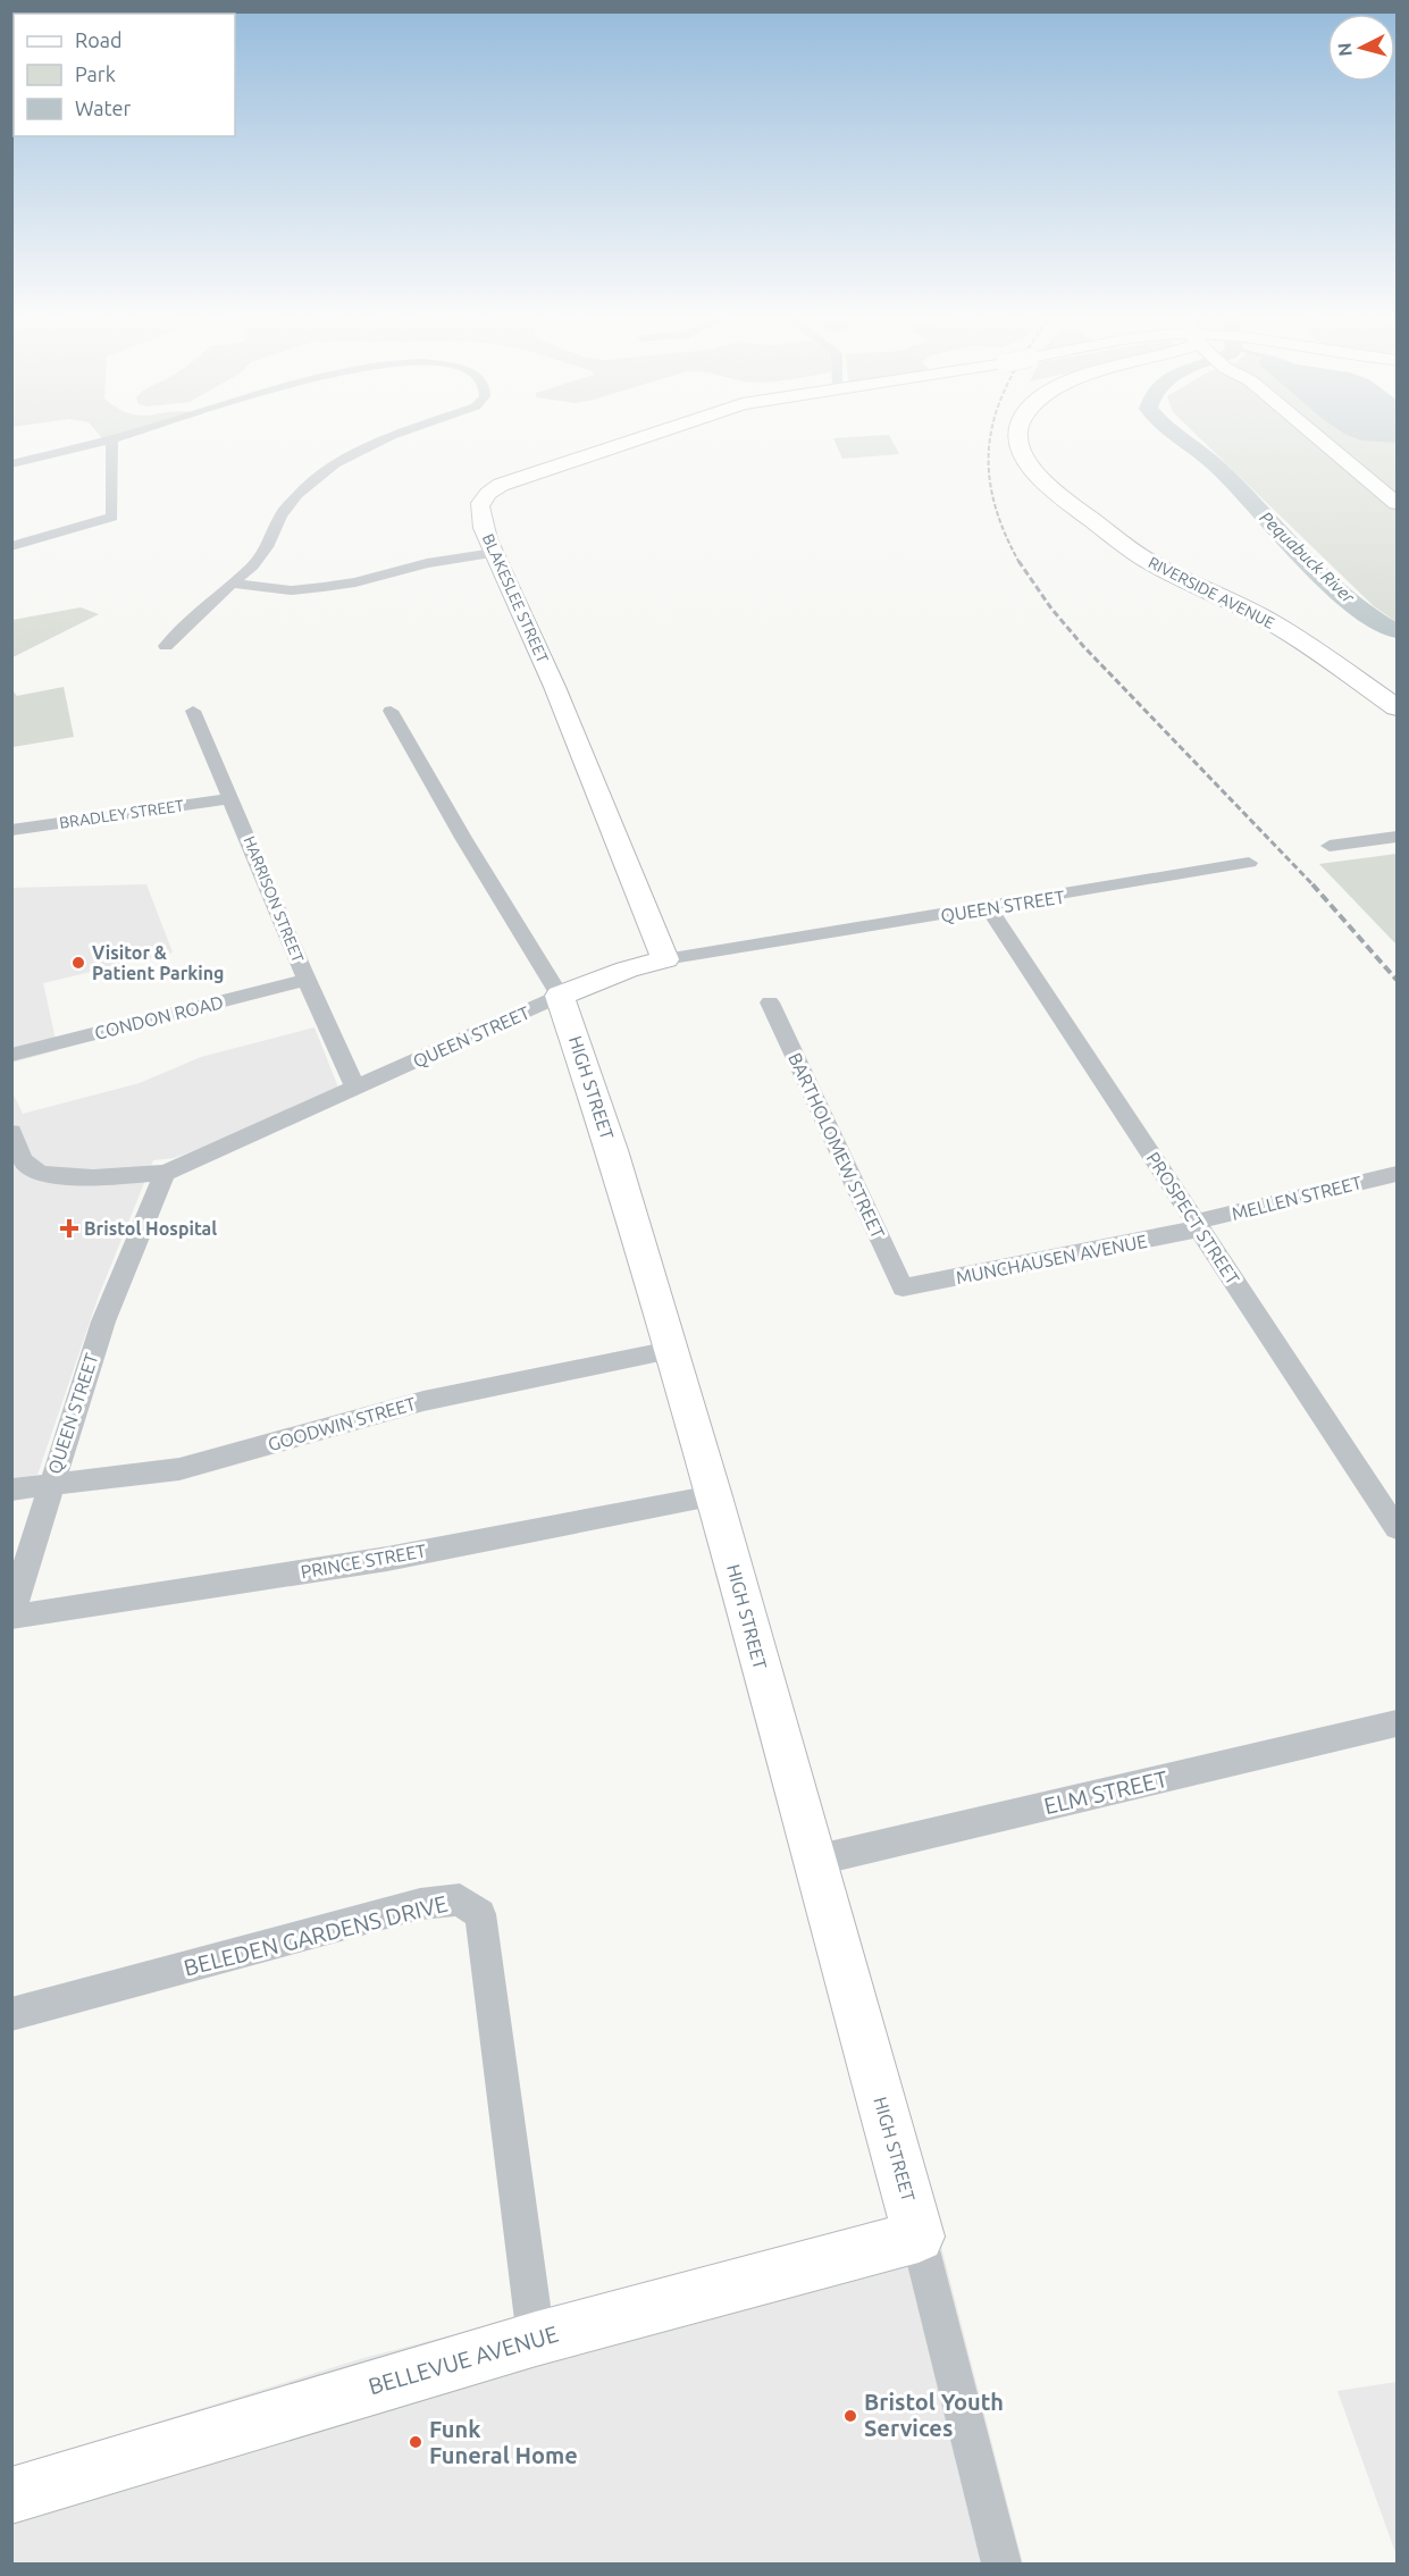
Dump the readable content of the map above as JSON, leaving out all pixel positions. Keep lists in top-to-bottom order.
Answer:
{
  "streets": {
    "highway": ["RIVERSIDE AVENUE"],
    "street": [
      "BLAKESLEE STREET",
      "BRADLEY STREET",
      "HARRISON STREET",
      "QUEEN STREET",
      "CONDON ROAD",
      "HIGH STREET",
      "BARTHOLOMEW STREET",
      "MELLEN STREET",
      "PROSPECT STREET",
      "MUNCHAUSEN AVENUE",
      "GOODWIN STREET",
      "PRINCE STREET",
      "ELM STREET",
      "BELEDEN GARDENS DRIVE",
      "BELLEVUE AVENUE"
    ]
  },
  "crossings": [
    ["BLAKESLEE STREET", "QUEEN STREET"],
    ["BRADLEY STREET", "HARRISON STREET"],
    ["HARRISON STREET", "QUEEN STREET"],
    ["HARRISON STREET", "CONDON ROAD"],
    ["QUEEN STREET", "HIGH STREET"],
    ["QUEEN STREET", "PROSPECT STREET"],
    ["QUEEN STREET", "GOODWIN STREET"],
    ["QUEEN STREET", "PRINCE STREET"],
    ["HIGH STREET", "GOODWIN STREET"],
    ["HIGH STREET", "PRINCE STREET"],
    ["HIGH STREET", "ELM STREET"],
    ["HIGH STREET", "BELLEVUE AVENUE"],
    ["BARTHOLOMEW STREET", "MUNCHAUSEN AVENUE"],
    ["MELLEN STREET", "PROSPECT STREET"],
    ["MELLEN STREET", "MUNCHAUSEN AVENUE"],
    ["PROSPECT STREET", "MUNCHAUSEN AVENUE"],
    ["BELEDEN GARDENS DRIVE", "BELLEVUE AVENUE"]
  ],
  "water": ["Pequabuck River"],
  "places": {
    "other": ["Visitor & Patient Parking", "Bristol Youth Services", "Funk Funeral Home"],
    "health": ["Bristol Hospital"]
  },
  "legend": ["Road", "Park", "Water"],
  "north": "left"
}
